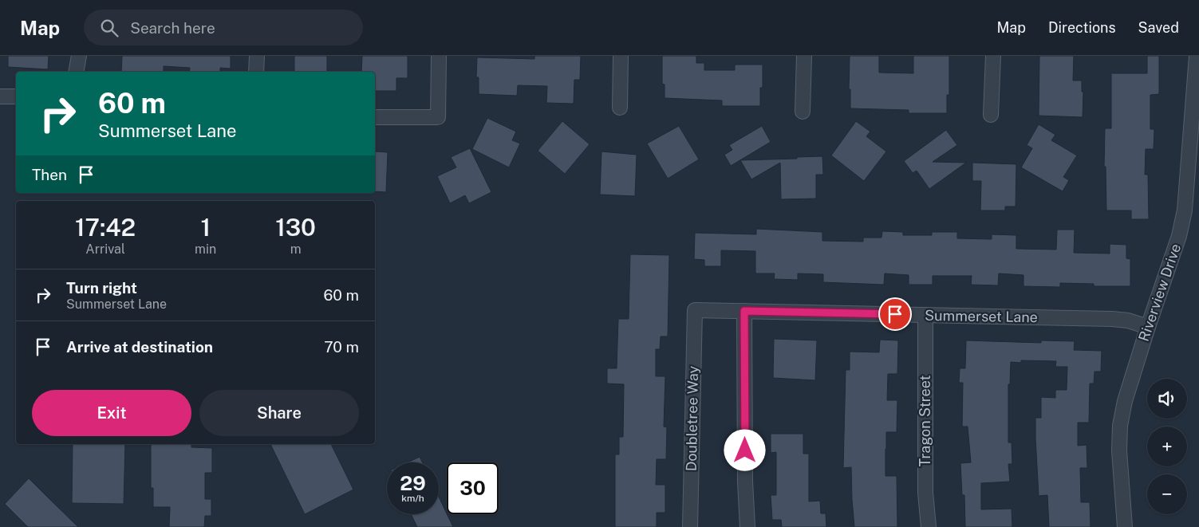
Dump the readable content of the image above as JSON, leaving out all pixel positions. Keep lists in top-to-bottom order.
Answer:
{
  "streets": {
    "street": [
      "Riverview Drive",
      "Summerset Lane",
      "Doubletree Way",
      "Tragon Street"
    ]
  },
  "crossings": [
    ["Riverview Drive", "Summerset Lane"],
    ["Summerset Lane", "Doubletree Way"],
    ["Summerset Lane", "Tragon Street"]
  ],
  "page": {
    "header": "Map",
    "search": "Search here",
    "nav": ["Map", "Directions", "Saved"],
    "turn": ["60 m", "Summerset Lane"],
    "then": "Then",
    "eta": [
      "17:42",
      "Arrival",
      "1",
      "min",
      "130",
      "m"
    ],
    "list": [
      {
        "name": "Turn right",
        "note": "Summerset Lane",
        "value": "60 m"
      },
      {
        "name": "Arrive at destination",
        "value": "70 m"
      }
    ],
    "map_buttons": ["+", "−"],
    "buttons": ["Exit", "Share"],
    "speed": "29 km/h",
    "limit": "30"
  }
}
